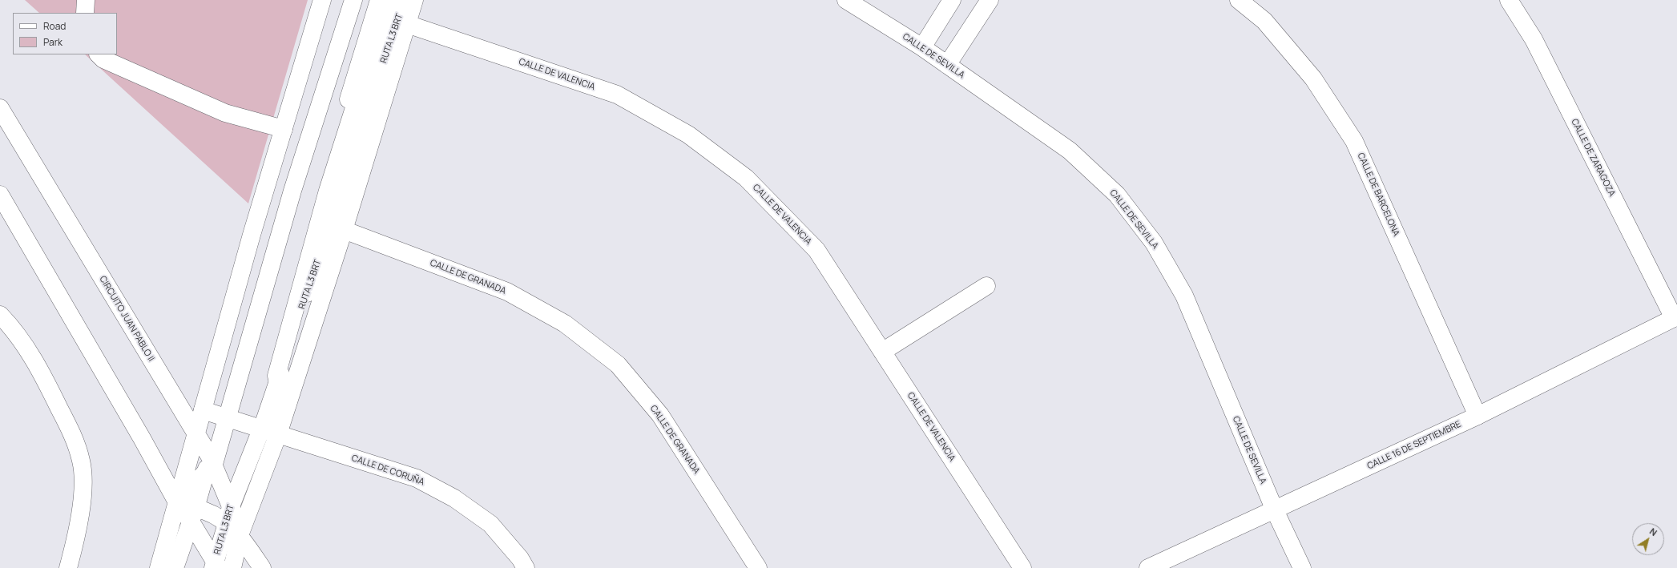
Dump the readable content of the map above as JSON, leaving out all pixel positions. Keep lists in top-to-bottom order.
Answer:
{
  "streets": {
    "main road": [
      "RUTA L3 BRT",
      "CALLE DE SEVILLA",
      "CALLE DE VALENCIA",
      "CALLE DE ZARAGOZA",
      "CALLE DE BARCELONA",
      "CALLE DE GRANADA",
      "CIRCUITO JUAN PABLO II",
      "CALLE 16 DE SEPTIEMBRE",
      "CALLE DE CORUÑA"
    ]
  },
  "crossings": [
    ["RUTA L3 BRT", "CIRCUITO JUAN PABLO II"],
    ["RUTA L3 BRT", "CALLE DE CORUÑA"],
    ["CALLE DE SEVILLA", "CALLE 16 DE SEPTIEMBRE"],
    ["CALLE DE ZARAGOZA", "CALLE 16 DE SEPTIEMBRE"],
    ["CALLE DE BARCELONA", "CALLE 16 DE SEPTIEMBRE"]
  ],
  "legend": ["Road", "Park"],
  "north": "top right"
}
